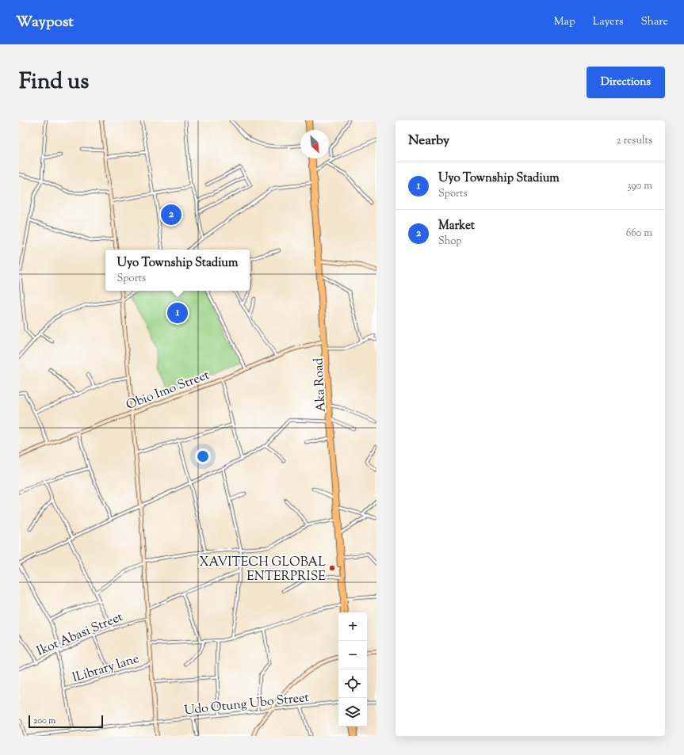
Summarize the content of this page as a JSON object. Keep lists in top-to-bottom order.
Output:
{
  "streets": {
    "main road": ["Aka Road"],
    "street": [
      "Obio Imo Street",
      "Ikot Abasi Street",
      "lLibrary lane",
      "Udo Otung Ubo Street"
    ]
  },
  "crossings": [
    ["Aka Road", "Obio Imo Street"]
  ],
  "places": ["XAVITECH GLOBAL ENTERPRISE"],
  "scale_bar": "200 m",
  "north": "bottom right",
  "page": {
    "header": "Waypost",
    "nav": ["Map", "Layers", "Share"],
    "title": "Find us",
    "buttons": "Directions",
    "heading": ["Nearby", "2 results"],
    "list": [
      {
        "mark": "1",
        "name": "Uyo Township Stadium",
        "note": "Sports",
        "value": "390 m"
      },
      {
        "mark": "2",
        "name": "Market",
        "note": "Shop",
        "value": "660 m"
      }
    ],
    "pins": ["2", "1"],
    "popup": ["Uyo Township Stadium", "Sports"],
    "map_buttons": ["+", "−"],
    "scale": "200 m"
  }
}
